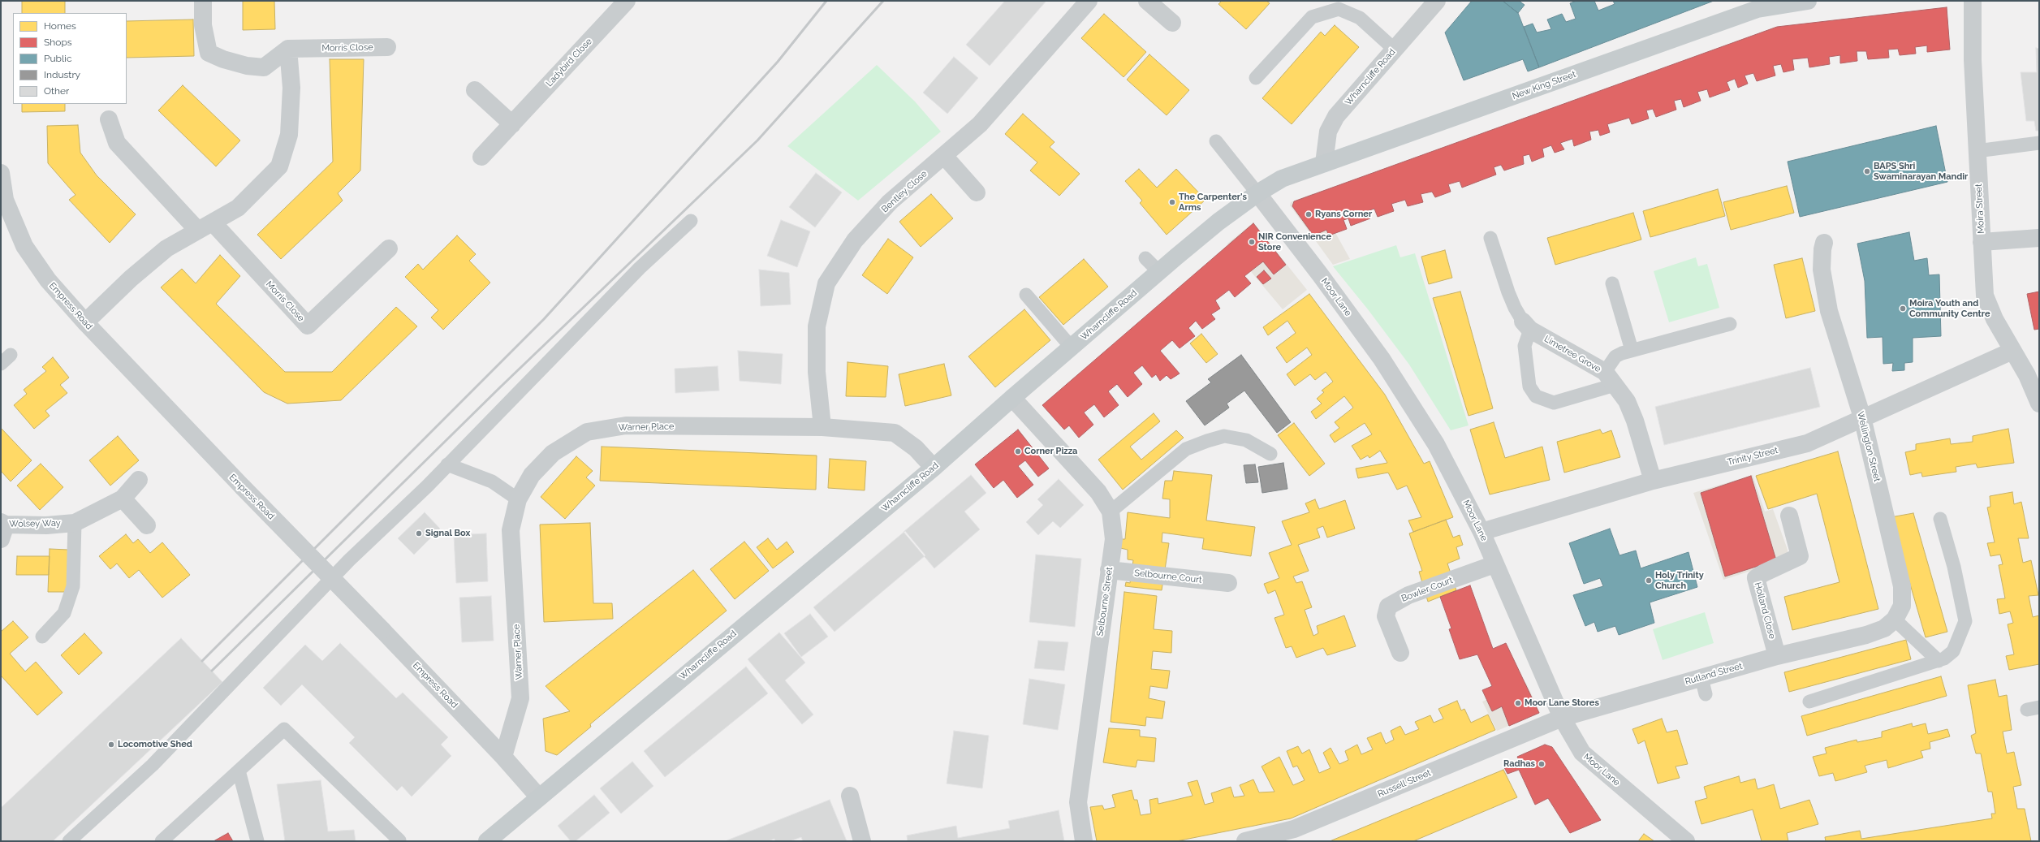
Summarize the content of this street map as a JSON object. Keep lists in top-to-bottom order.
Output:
{
  "streets": {
    "main road": ["Wharncliffe Road", "New King Street"],
    "street": [
      "Morris Close",
      "Ladybird Close",
      "Bentley Close",
      "Moira Street",
      "Moor Lane",
      "Empress Road",
      "Limetree Grove",
      "Warner Place",
      "Wellington Street",
      "Trinity Street",
      "Wolsey Way",
      "Selbourne Court",
      "Bowler Court",
      "Selbourne Street",
      "Holland Close",
      "Rutland Street",
      "Russell Street"
    ]
  },
  "crossings": [
    ["Wharncliffe Road", "New King Street"],
    ["Wharncliffe Road", "Moor Lane"],
    ["Wharncliffe Road", "Empress Road"],
    ["Wharncliffe Road", "Warner Place"],
    ["Wharncliffe Road", "Selbourne Street"],
    ["Bentley Close", "Warner Place"],
    ["Moira Street", "Trinity Street"],
    ["Moor Lane", "Trinity Street"],
    ["Moor Lane", "Bowler Court"],
    ["Moor Lane", "Rutland Street"],
    ["Moor Lane", "Russell Street"],
    ["Empress Road", "Warner Place"],
    ["Limetree Grove", "Trinity Street"],
    ["Wellington Street", "Trinity Street"],
    ["Wellington Street", "Rutland Street"],
    ["Selbourne Court", "Selbourne Street"],
    ["Holland Close", "Rutland Street"],
    ["Rutland Street", "Russell Street"]
  ],
  "places": [
    "BAPS Shri Swaminarayan Mandir",
    "The Carpenter's Arms",
    "Ryans Corner",
    "NIR Convenience Store",
    "Moira Youth and Community Centre",
    "Corner Pizza",
    "Signal Box",
    "Holy Trinity Church",
    "Moor Lane Stores",
    "Locomotive Shed",
    "Radhas"
  ],
  "legend": [
    "Homes",
    "Shops",
    "Public",
    "Industry",
    "Other"
  ]
}
